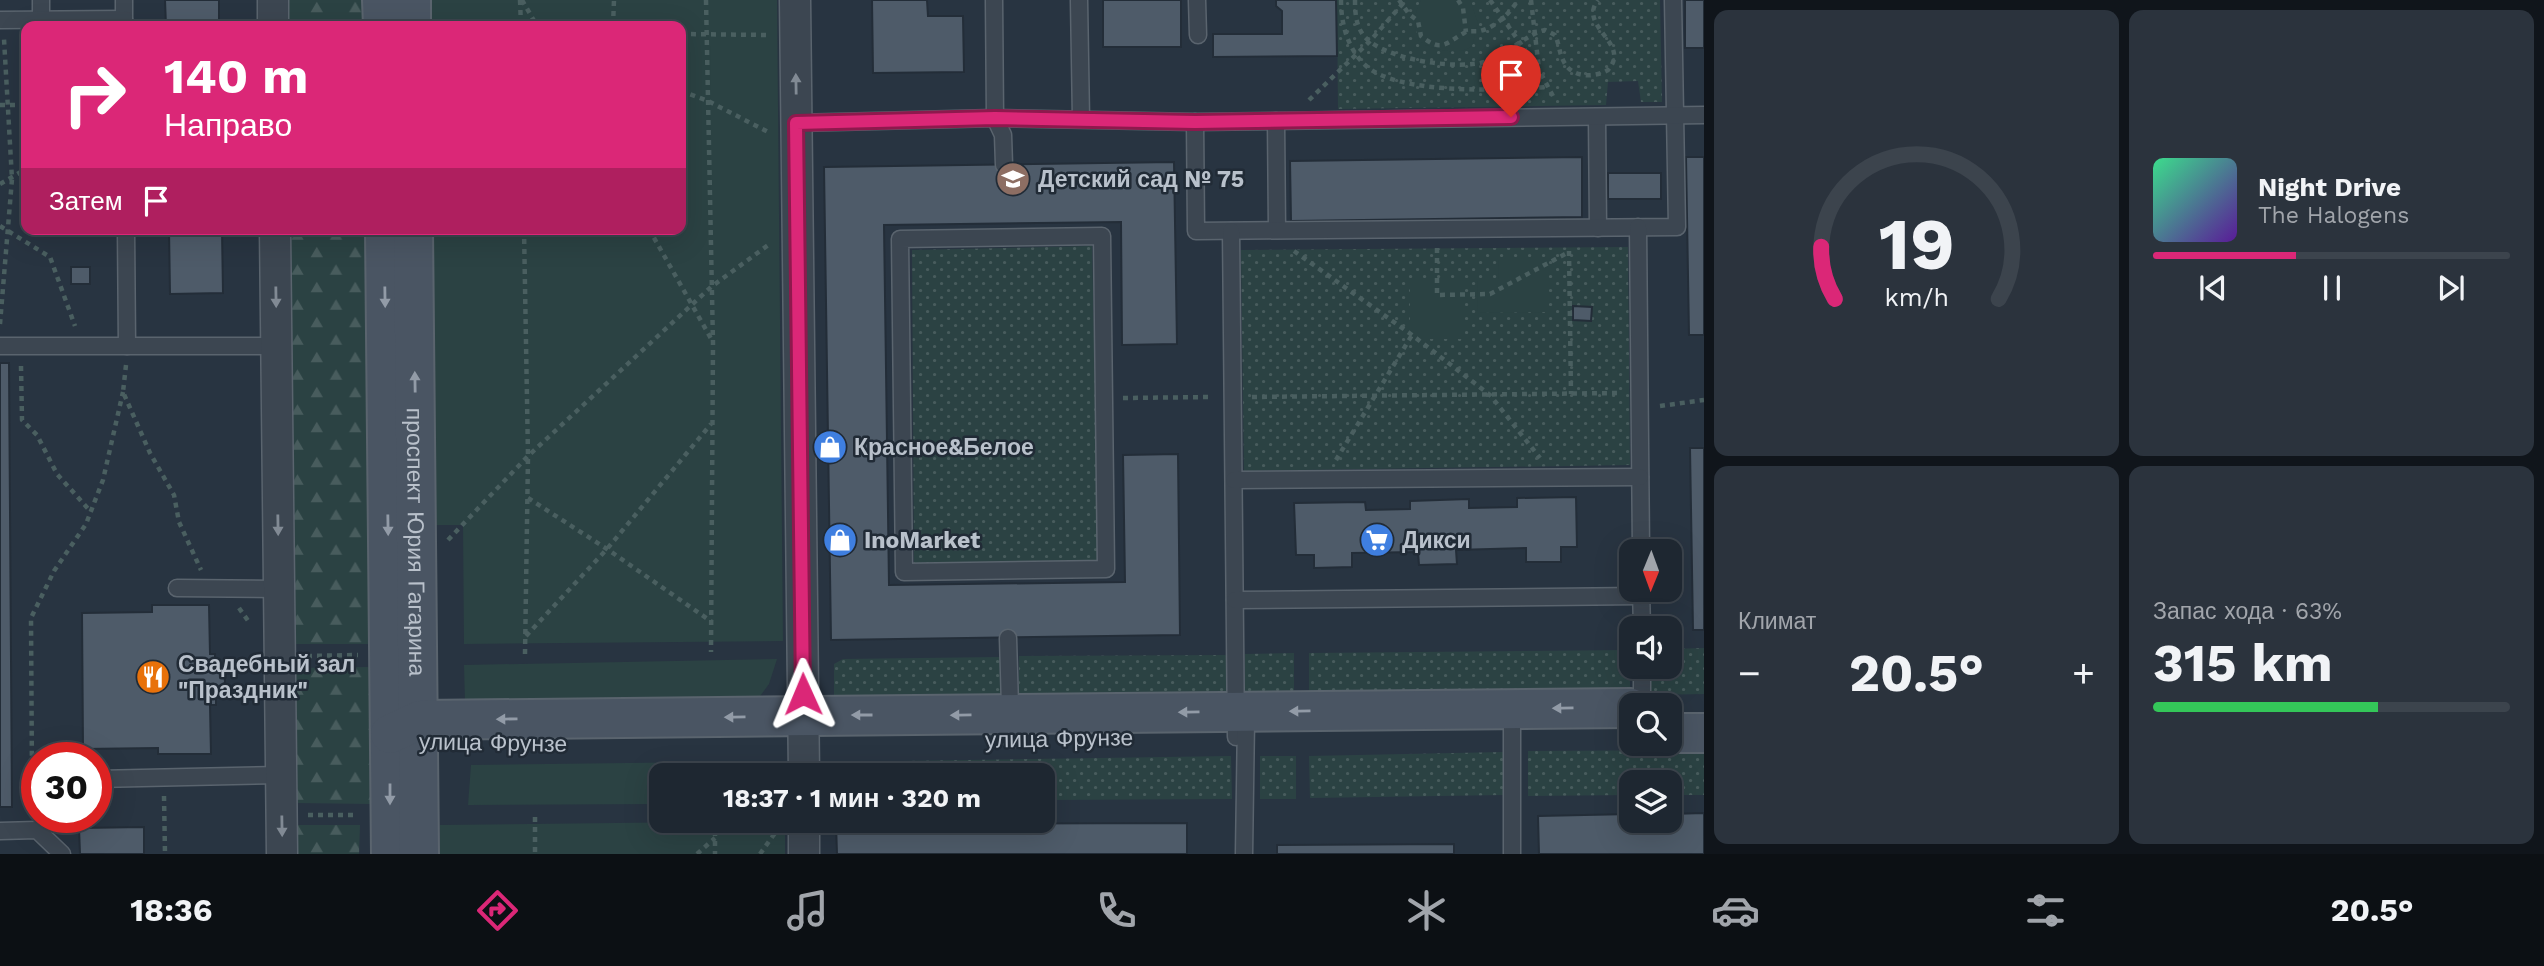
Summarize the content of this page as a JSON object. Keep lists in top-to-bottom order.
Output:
{
  "streets": {
    "street": ["проспект Юрия Гагарина", "улица Фрунзе"]
  },
  "crossings": [
    ["проспект Юрия Гагарина", "улица Фрунзе"]
  ],
  "places": {
    "school or university": ["Детский сад № 75"],
    "shop": ["Красное&Белое", "InoMarket"],
    "supermarket": ["Дикси"],
    "restaurant": ["Свадебный зал \"Праздник\""]
  },
  "north": "bottom",
  "page": {
    "turn": ["140 m", "Направо"],
    "song": ["Night Drive", "The Halogens"],
    "then": "Затем",
    "tile": [
      "Климат",
      ["Запас хода · 63%", "315 km"]
    ],
    "heat": ["−", "20.5°", "+"],
    "limit": "30",
    "trip": "18:37 · 1 мин · 320 m",
    "tabs": ["18:36", "20.5°"],
    "gauge": ["19", "km/h"]
  }
}
